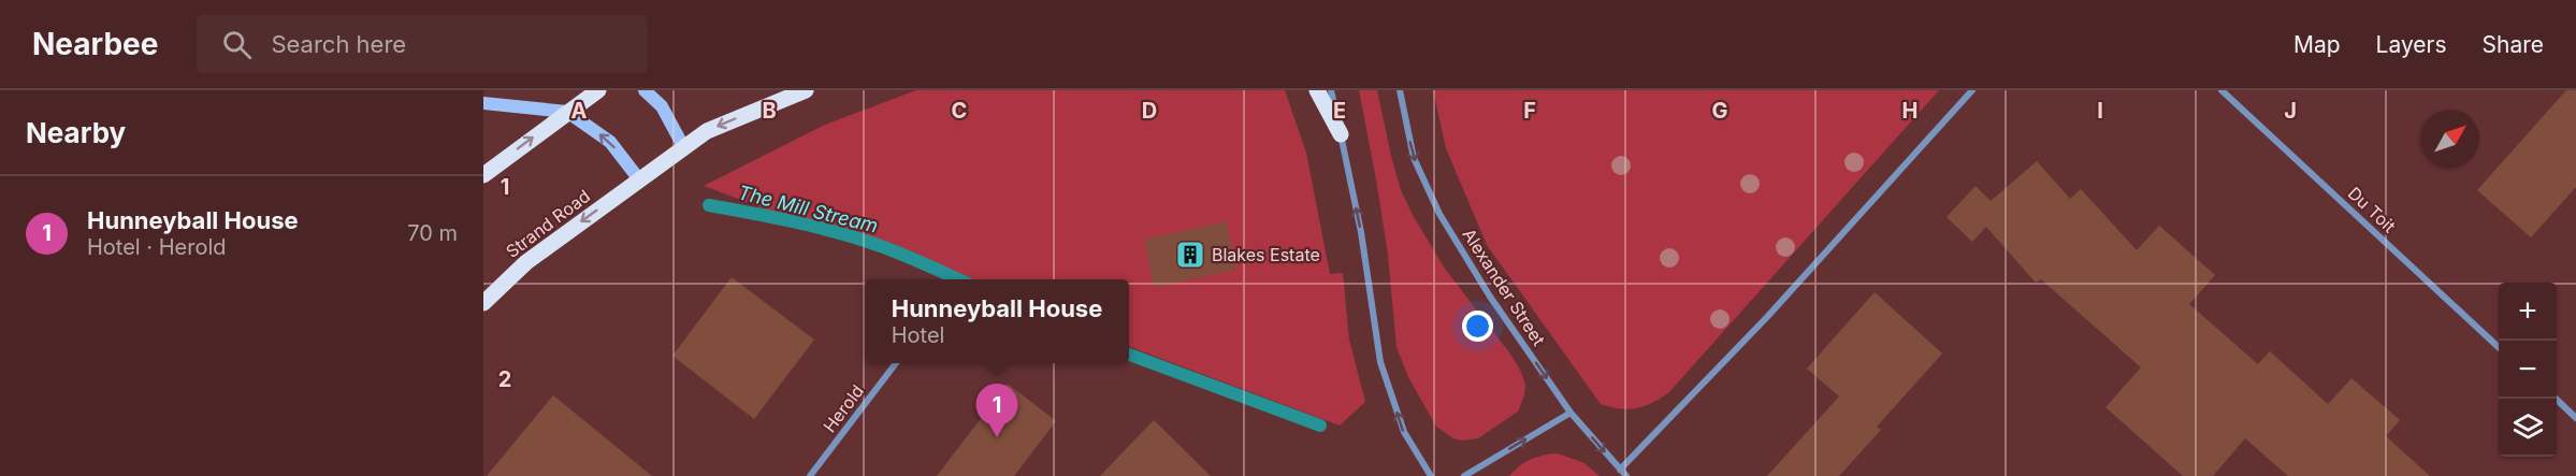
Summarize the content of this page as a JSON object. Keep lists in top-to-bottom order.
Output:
{
  "streets": {
    "main road": ["Strand Road"],
    "street": ["Du Toit", "Alexander Street", "Herold"]
  },
  "one_way": ["Alexander Street"],
  "water": ["The Mill Stream"],
  "places": {
    "building": ["Blakes Estate"]
  },
  "north": "top right",
  "page": {
    "header": "Nearbee",
    "search": "Search here",
    "nav": ["Map", "Layers", "Share"],
    "heading": "Nearby",
    "list": [
      {
        "mark": "1",
        "name": "Hunneyball House",
        "note": "Hotel · Herold",
        "value": "70 m"
      }
    ],
    "popup": ["Hunneyball House", "Hotel"],
    "map_buttons": ["+", "−"],
    "pins": "1"
  },
  "grid": {
    "columns": [
      "A",
      "B",
      "C",
      "D",
      "E",
      "F",
      "G",
      "H",
      "I",
      "J"
    ],
    "rows": ["1", "2"]
  }
}
